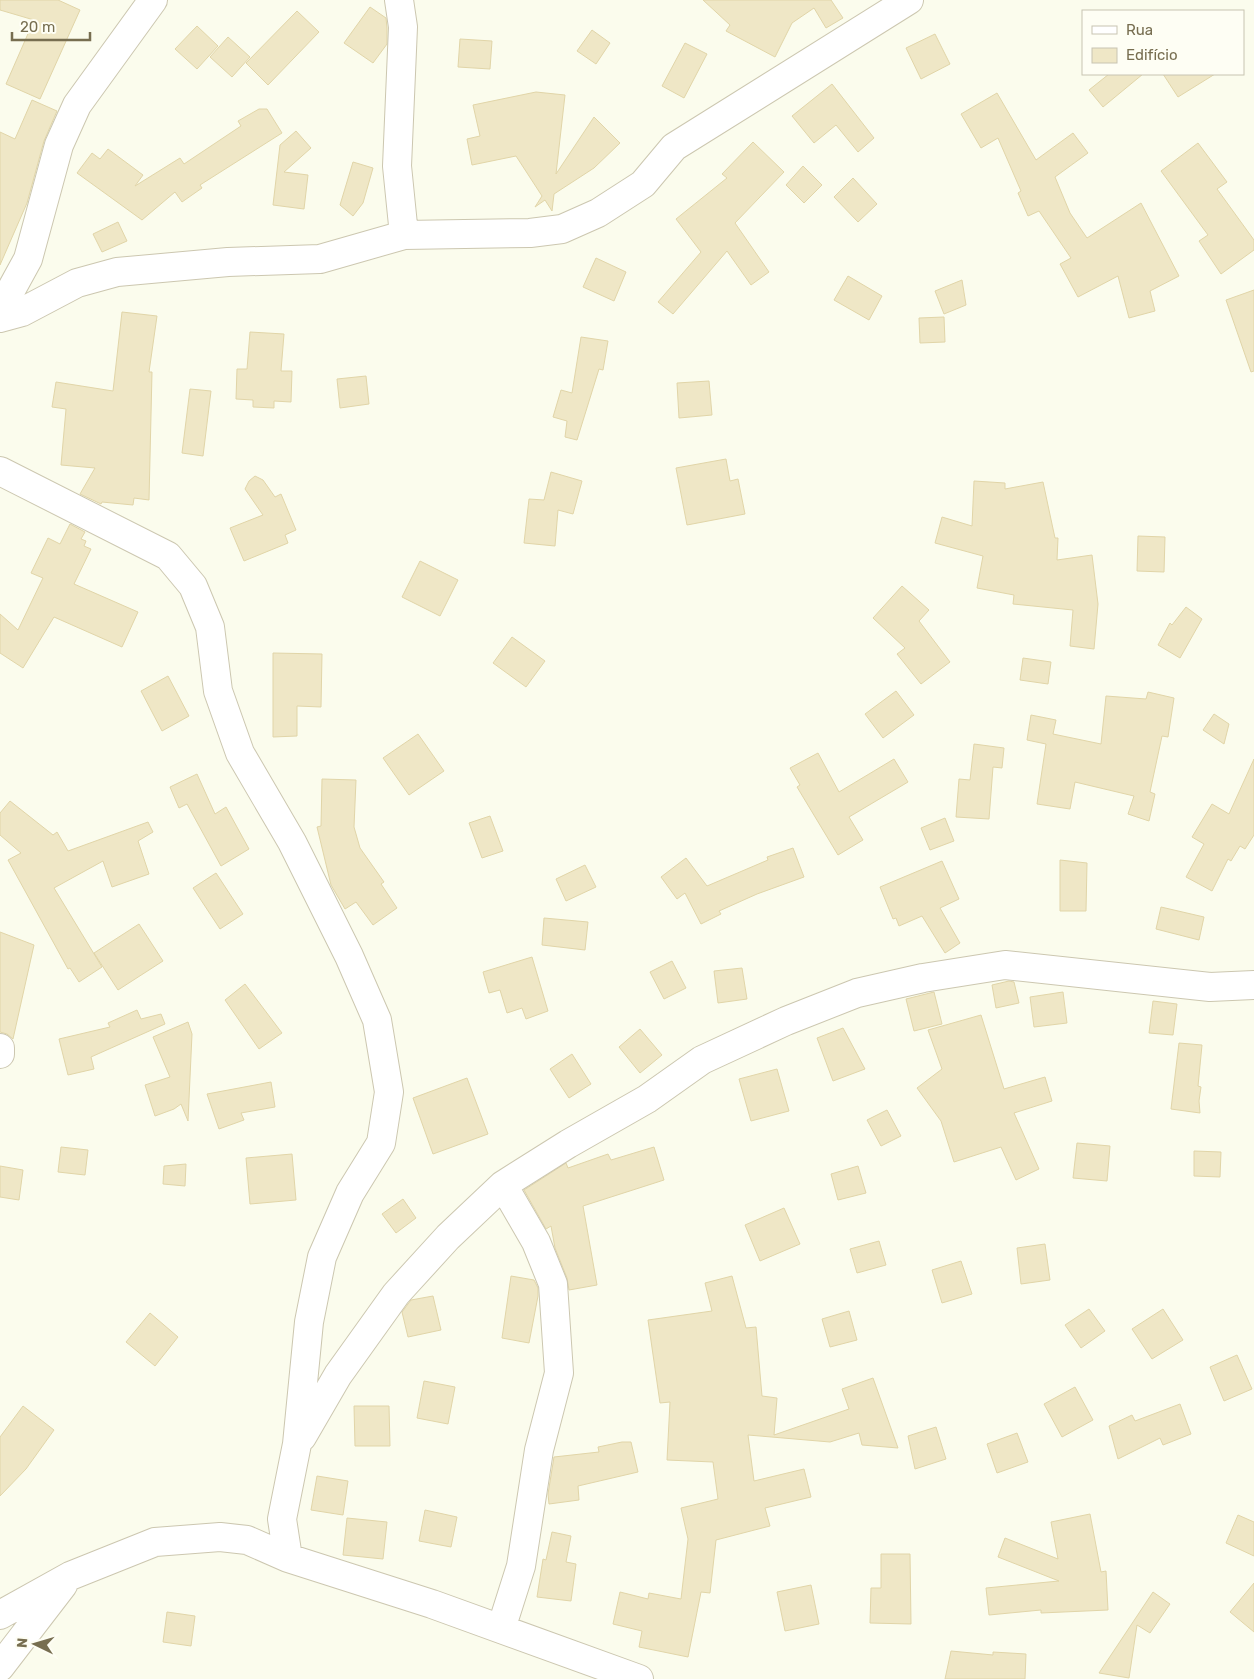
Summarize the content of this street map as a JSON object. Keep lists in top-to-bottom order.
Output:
{
  "legend": ["Rua", "Edifício"],
  "scale_bar": "20 m",
  "north": "left"
}
